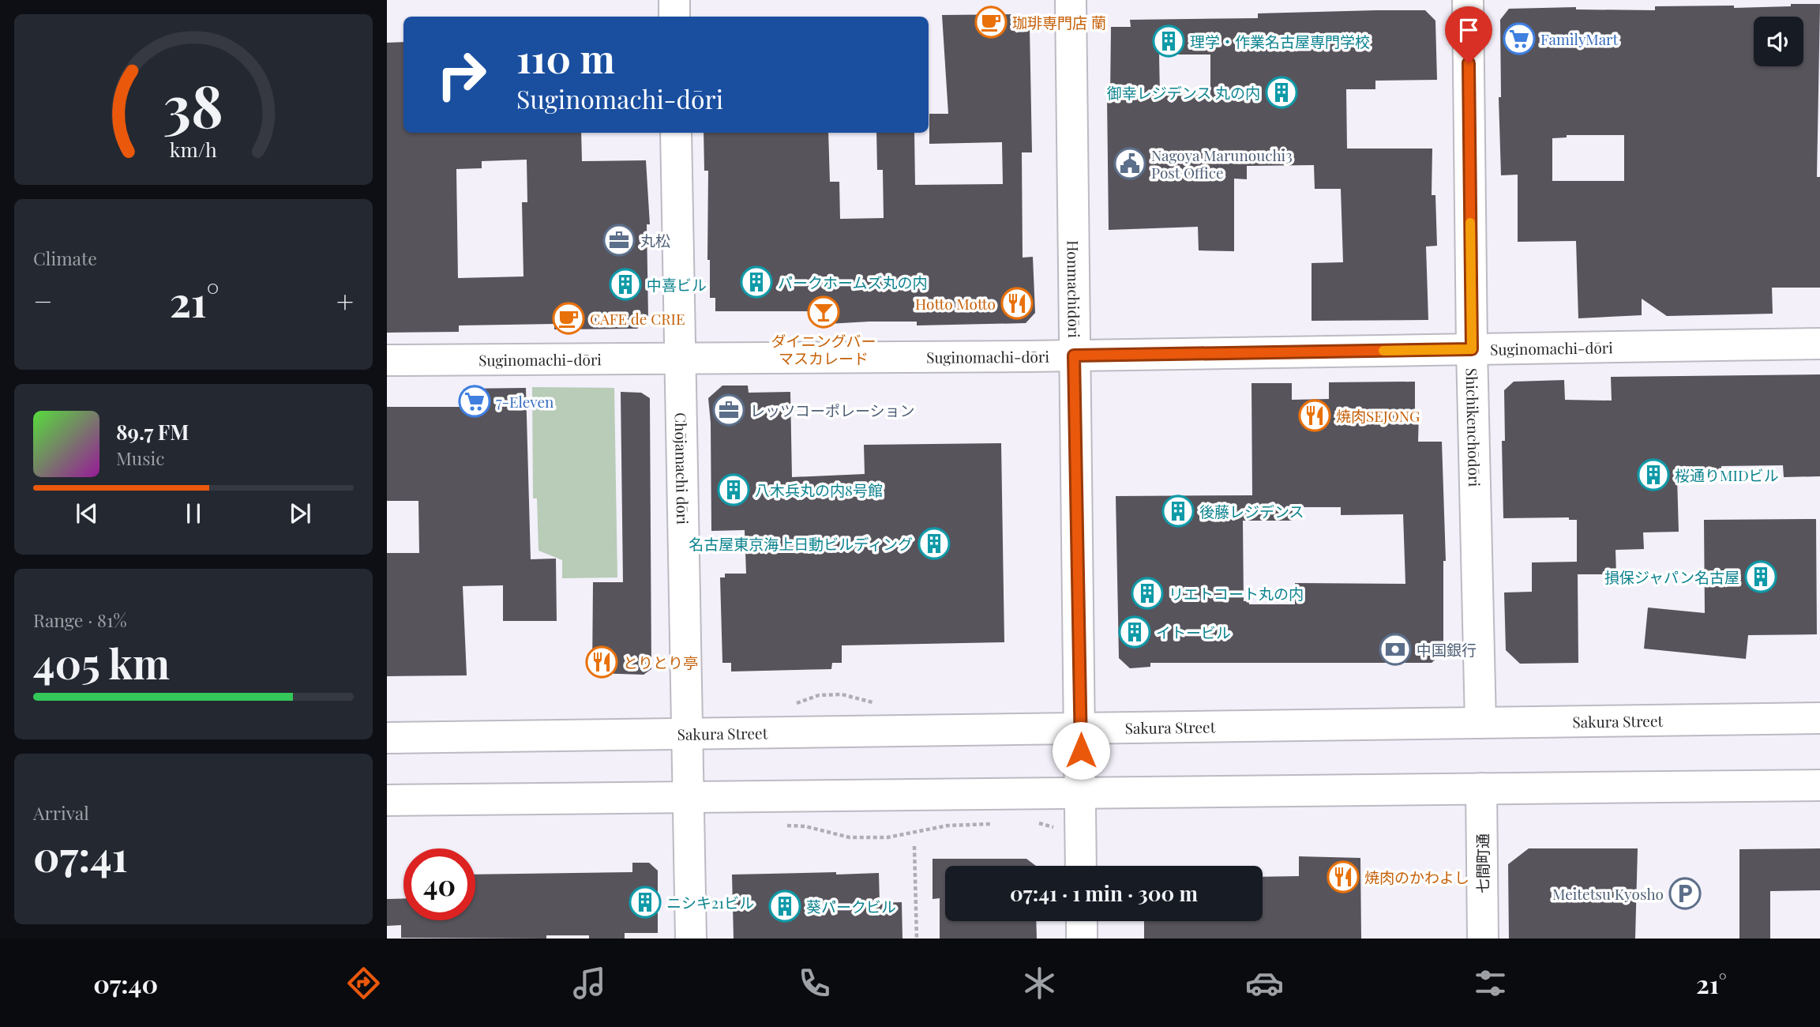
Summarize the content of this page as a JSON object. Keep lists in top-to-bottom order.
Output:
{
  "streets": {
    "main road": [
      "Honmachidōri",
      "Suginomachi-dōri",
      "Shichikenchōdōri",
      "Chōjamachi dōri",
      "Sakura Street",
      "七間町通"
    ]
  },
  "crossings": [
    ["Honmachidōri", "Suginomachi-dōri"],
    ["Honmachidōri", "Sakura Street"],
    ["Suginomachi-dōri", "Shichikenchōdōri"],
    ["Suginomachi-dōri", "Chōjamachi dōri"],
    ["Shichikenchōdōri", "Sakura Street"],
    ["Chōjamachi dōri", "Sakura Street"]
  ],
  "places": {
    "cafe": ["珈琲専門店 蘭", "CAFE de CRIE"],
    "supermarket": ["FamilyMart", "7-Eleven"],
    "building": [
      "理学・作業名古屋専門学校",
      "御幸レジデンス 丸の内",
      "パークホームズ丸の内",
      "中喜ビル",
      "桜通りMIDビル",
      "八木兵丸の内8号館",
      "後藤レジデンス",
      "名古屋東京海上日動ビルディング",
      "損保ジャパン名古屋",
      "リエトコート丸の内",
      "イトービル",
      "ニシキ21ビル",
      "葵パークビル"
    ],
    "public building": ["Nagoya Marunouchi3 Post Office"],
    "office": ["丸松", "レッツコーポレーション"],
    "restaurant": [
      "Hotto Motto",
      "焼肉SEJONG",
      "とりとり亭",
      "焼肉のかわよし"
    ],
    "bar": ["ダイニングバー マスカレード"],
    "bank": ["中国銀行"],
    "parking": ["Meitetsu Kyosho"]
  },
  "page": {
    "turn": ["110 m", "Suginomachi-dōri"],
    "tile": [
      "Climate",
      ["Range · 81%", "405 km"],
      ["Arrival", "07:41"]
    ],
    "heat": ["−", "21°", "+"],
    "song": ["89.7 FM", "Music"],
    "limit": "40",
    "trip": "07:41 · 1 min · 300 m",
    "tabs": ["07:40", "21°"],
    "gauge": ["38", "km/h"]
  }
}
